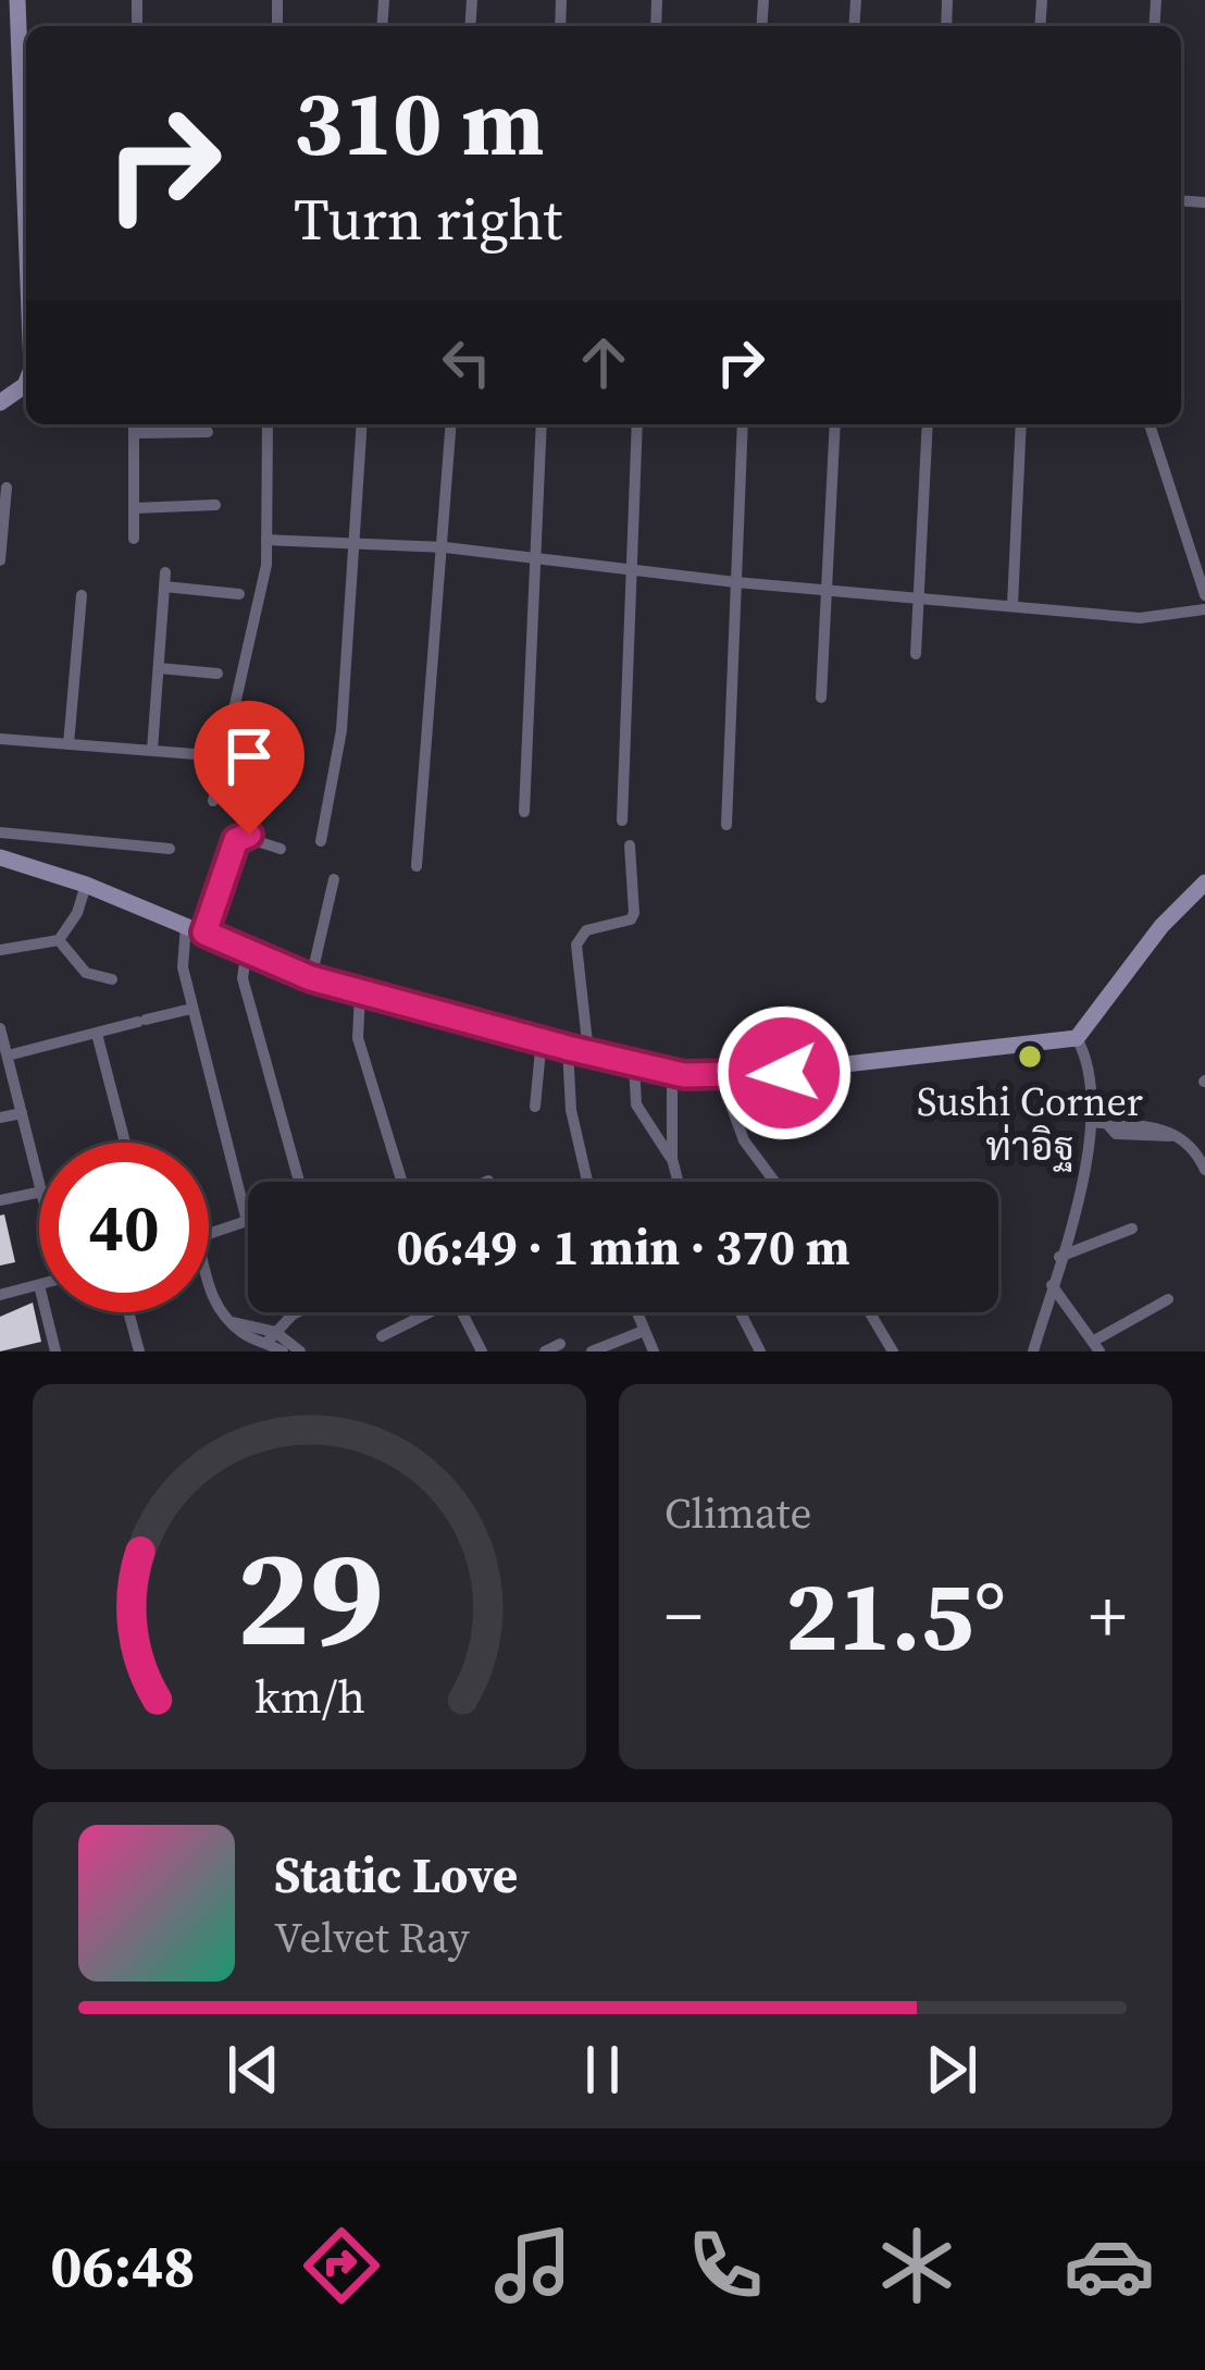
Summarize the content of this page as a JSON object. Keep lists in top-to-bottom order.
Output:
{
  "places": ["Sushi Corner ท่าอิฐ"],
  "page": {
    "turn": ["310 m", "Turn right"],
    "limit": "40",
    "trip": "06:49 · 1 min · 370 m",
    "tile": "Climate",
    "heat": ["−", "21.5°", "+"],
    "song": ["Static Love", "Velvet Ray"],
    "tabs": "06:48",
    "gauge": ["29", "km/h"]
  }
}
